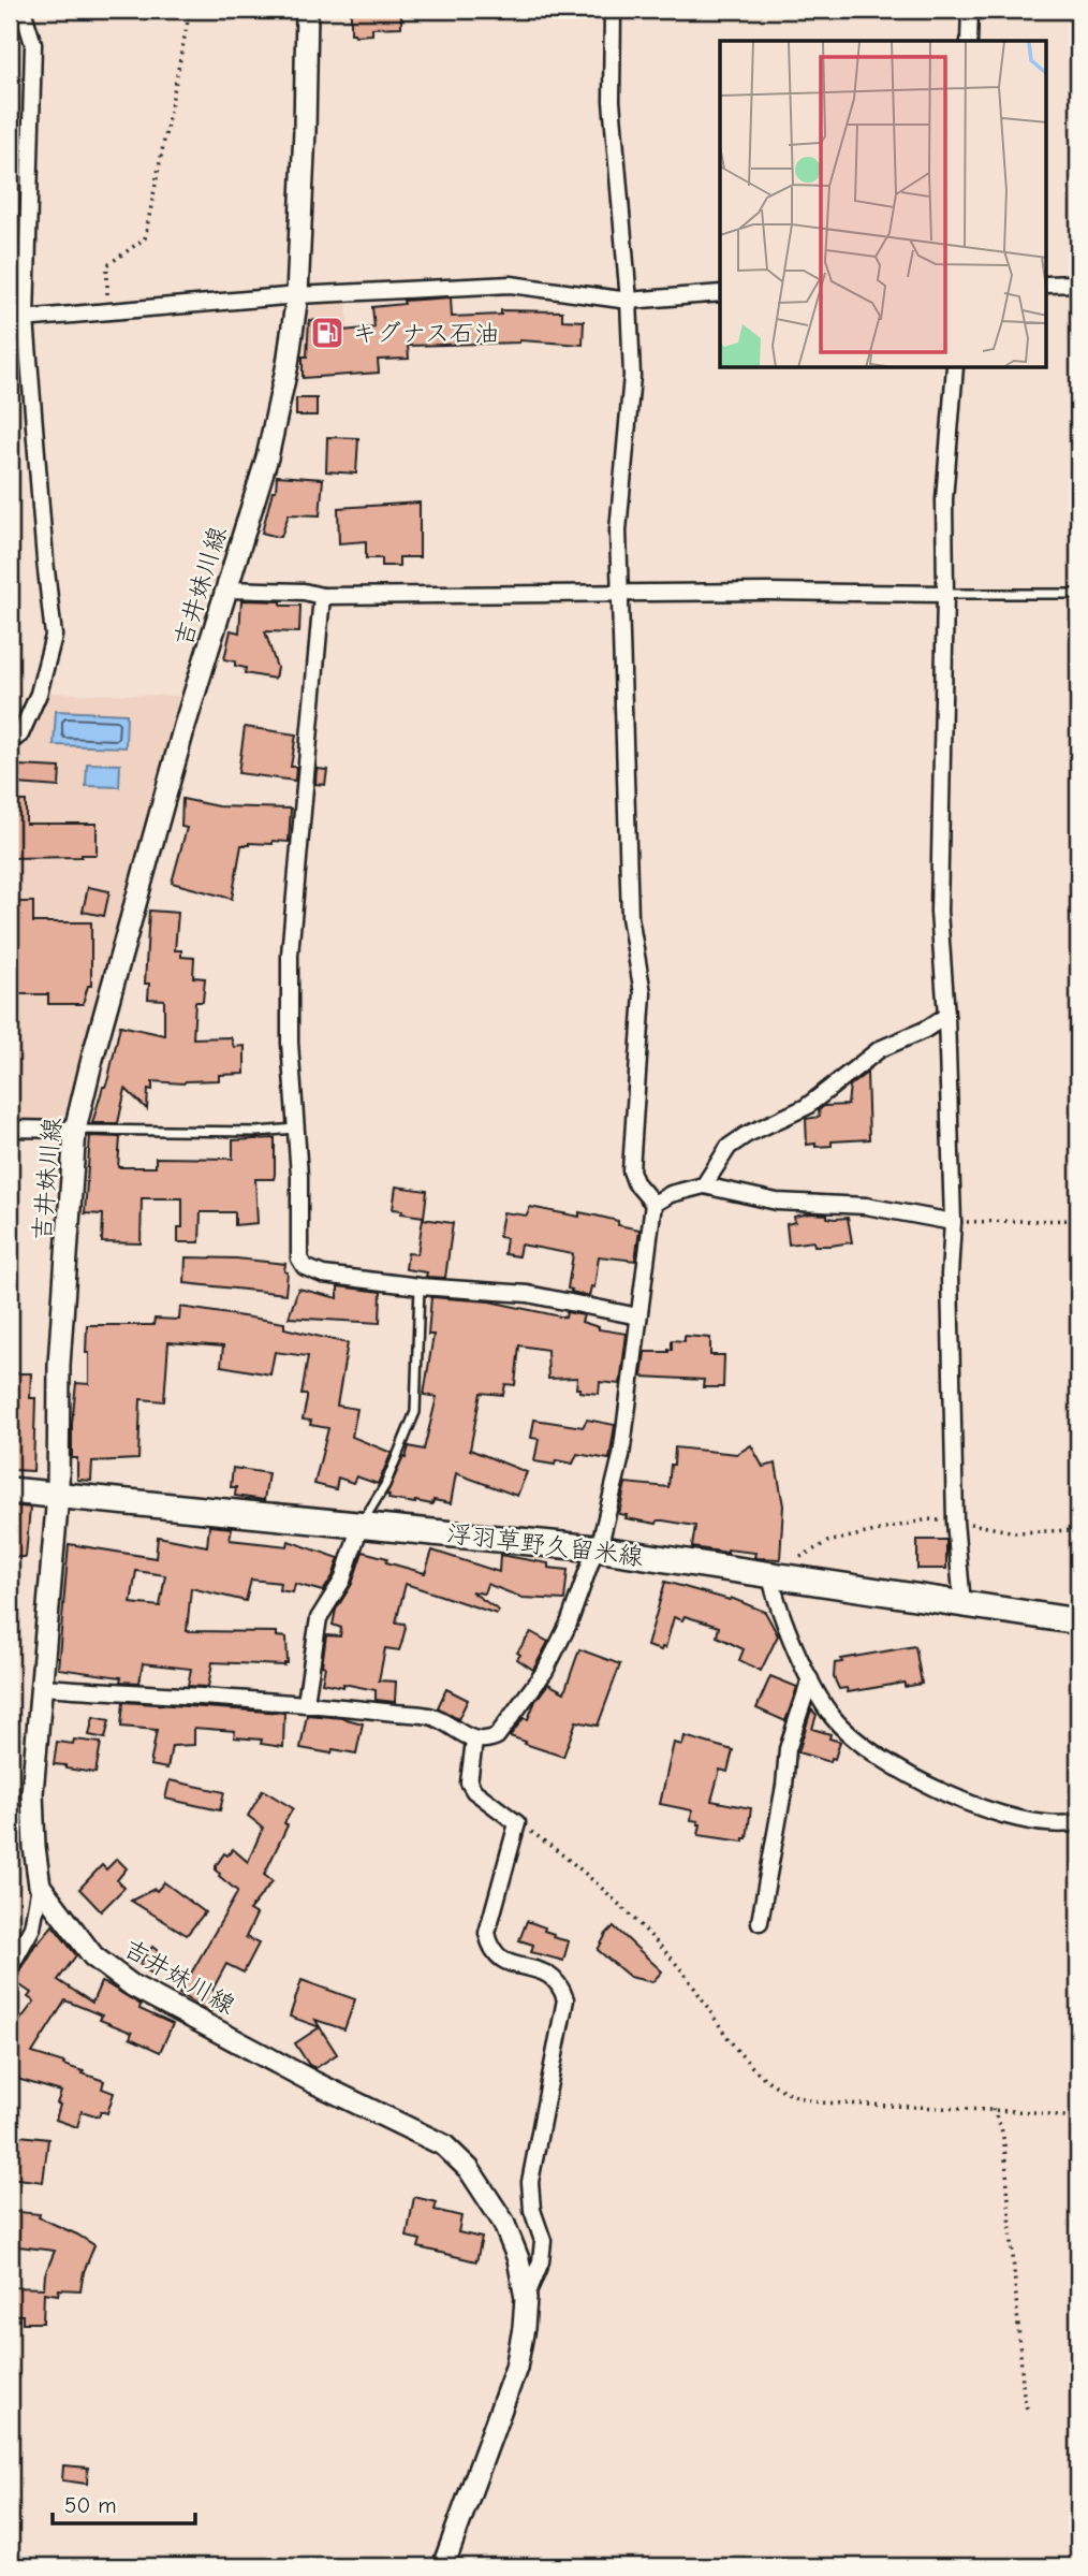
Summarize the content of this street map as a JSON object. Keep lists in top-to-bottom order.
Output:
{
  "streets": {
    "main road": ["吉井妹川線", "浮羽草野久留米線"]
  },
  "crossings": [
    ["吉井妹川線", "浮羽草野久留米線"]
  ],
  "places": {
    "fuel station": ["キグナス石油"]
  },
  "scale_bar": "50 m"
}
